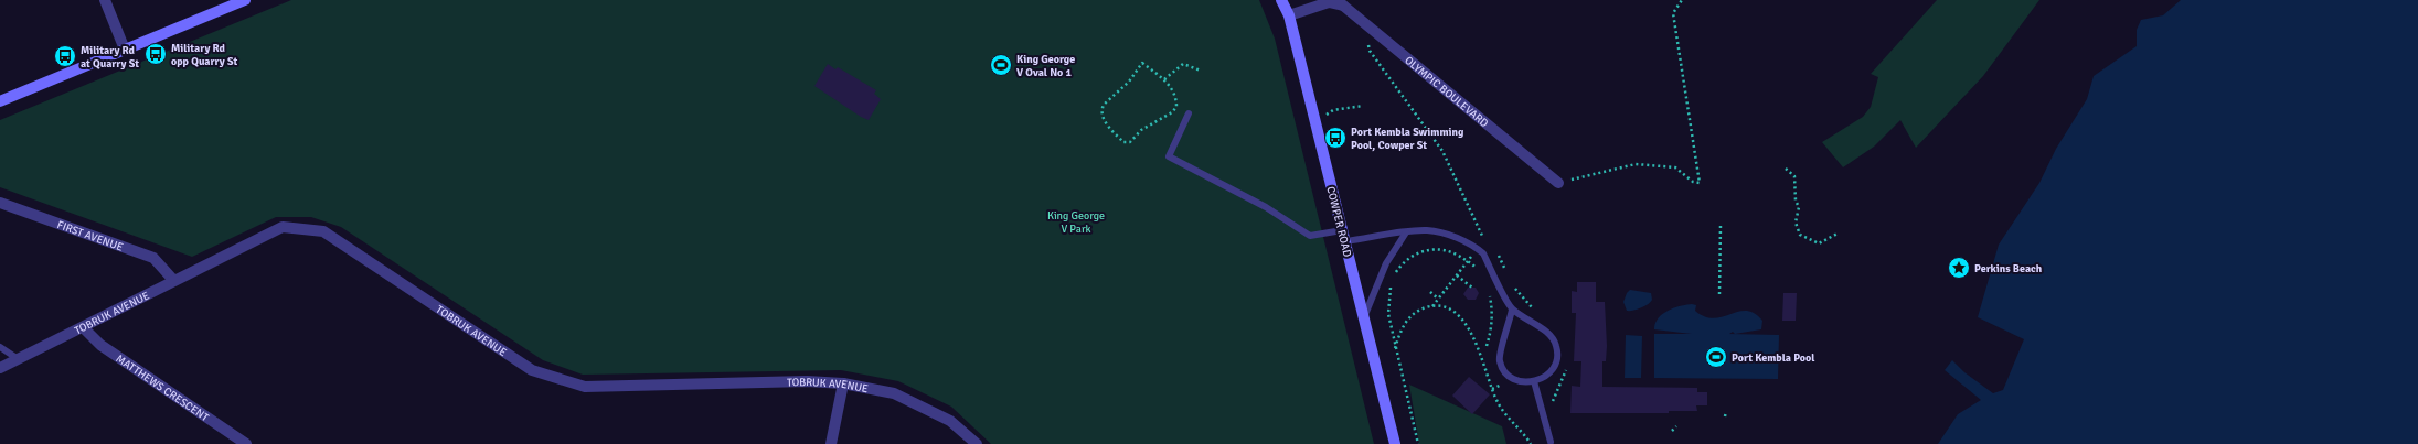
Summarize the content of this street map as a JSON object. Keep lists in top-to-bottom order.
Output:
{
  "streets": {
    "main road": ["COWPER ROAD"],
    "street": [
      "OLYMPIC BOULEVARD",
      "FIRST AVENUE",
      "TOBRUK AVENUE",
      "MATTHEWS CRESCENT"
    ]
  },
  "crossings": [
    ["FIRST AVENUE", "TOBRUK AVENUE"],
    ["TOBRUK AVENUE", "MATTHEWS CRESCENT"]
  ],
  "parks": ["King George V Park"],
  "places": {
    "bus stop": ["Military Rd opp Quarry St", "Military Rd at Quarry St", "Port Kembla Swimming Pool, Cowper St"],
    "sports": ["King George V Oval No 1", "Port Kembla Pool"],
    "place": ["Perkins Beach"]
  }
}
